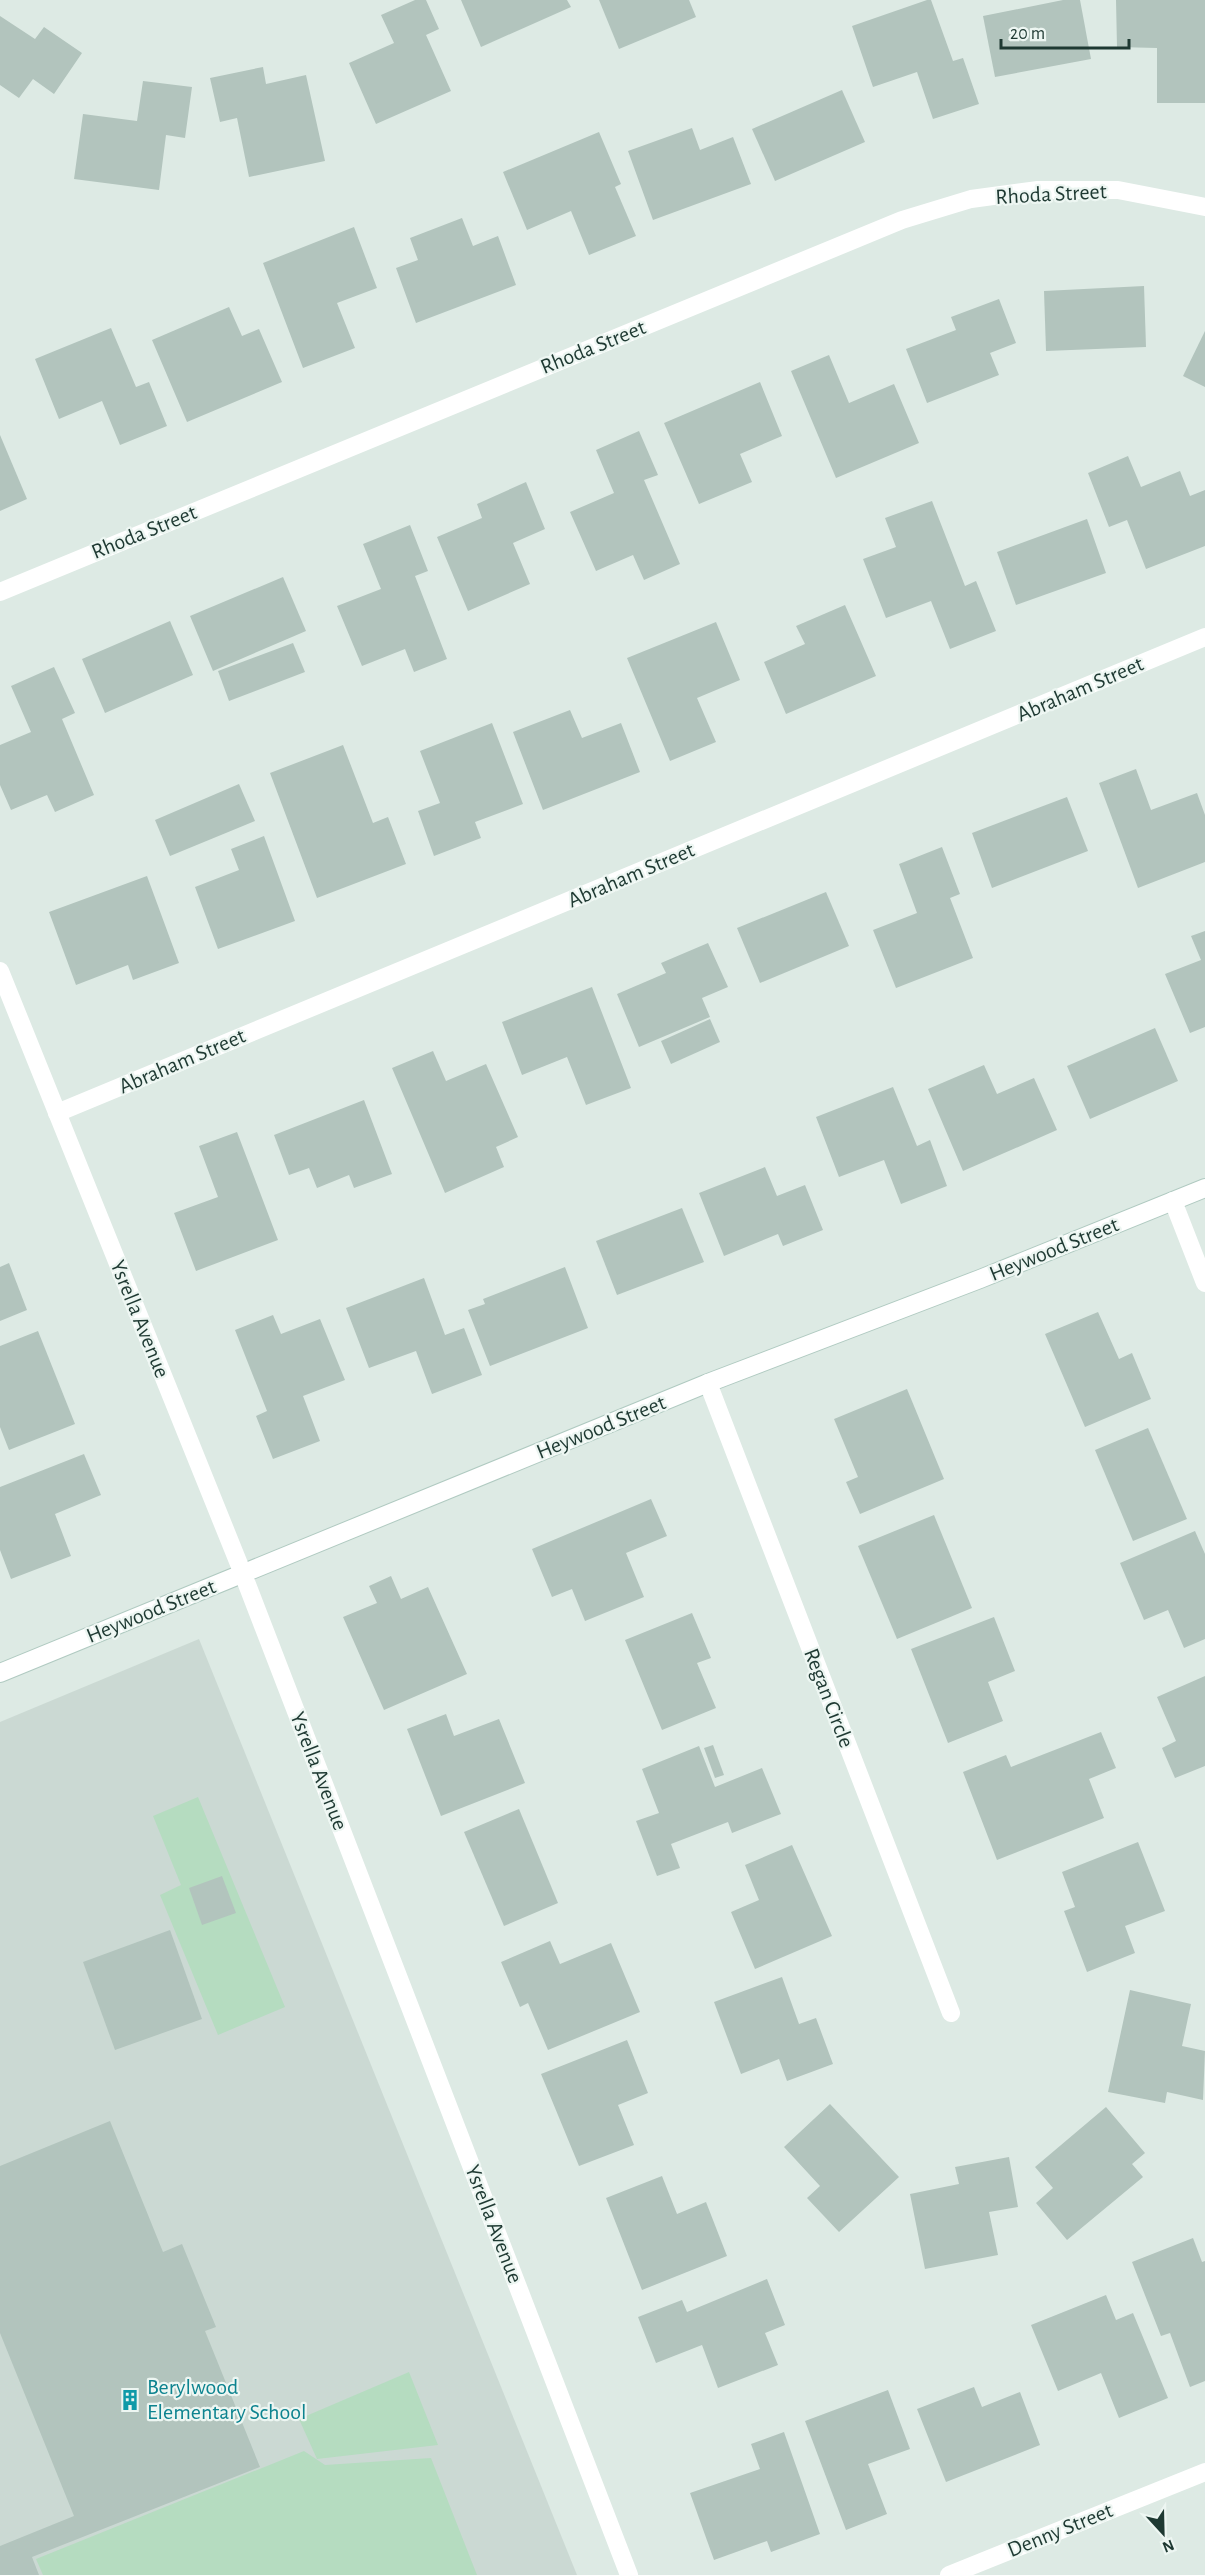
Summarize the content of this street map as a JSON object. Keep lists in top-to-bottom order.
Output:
{
  "streets": {
    "street": [
      "Rhoda Street",
      "Abraham Street",
      "Heywood Street",
      "Ysrella Avenue",
      "Regan Circle",
      "Denny Street"
    ]
  },
  "crossings": [
    ["Abraham Street", "Ysrella Avenue"],
    ["Heywood Street", "Ysrella Avenue"],
    ["Heywood Street", "Regan Circle"]
  ],
  "places": {
    "building": ["Berylwood Elementary School"]
  },
  "scale_bar": "20 m",
  "north": "bottom"
}
